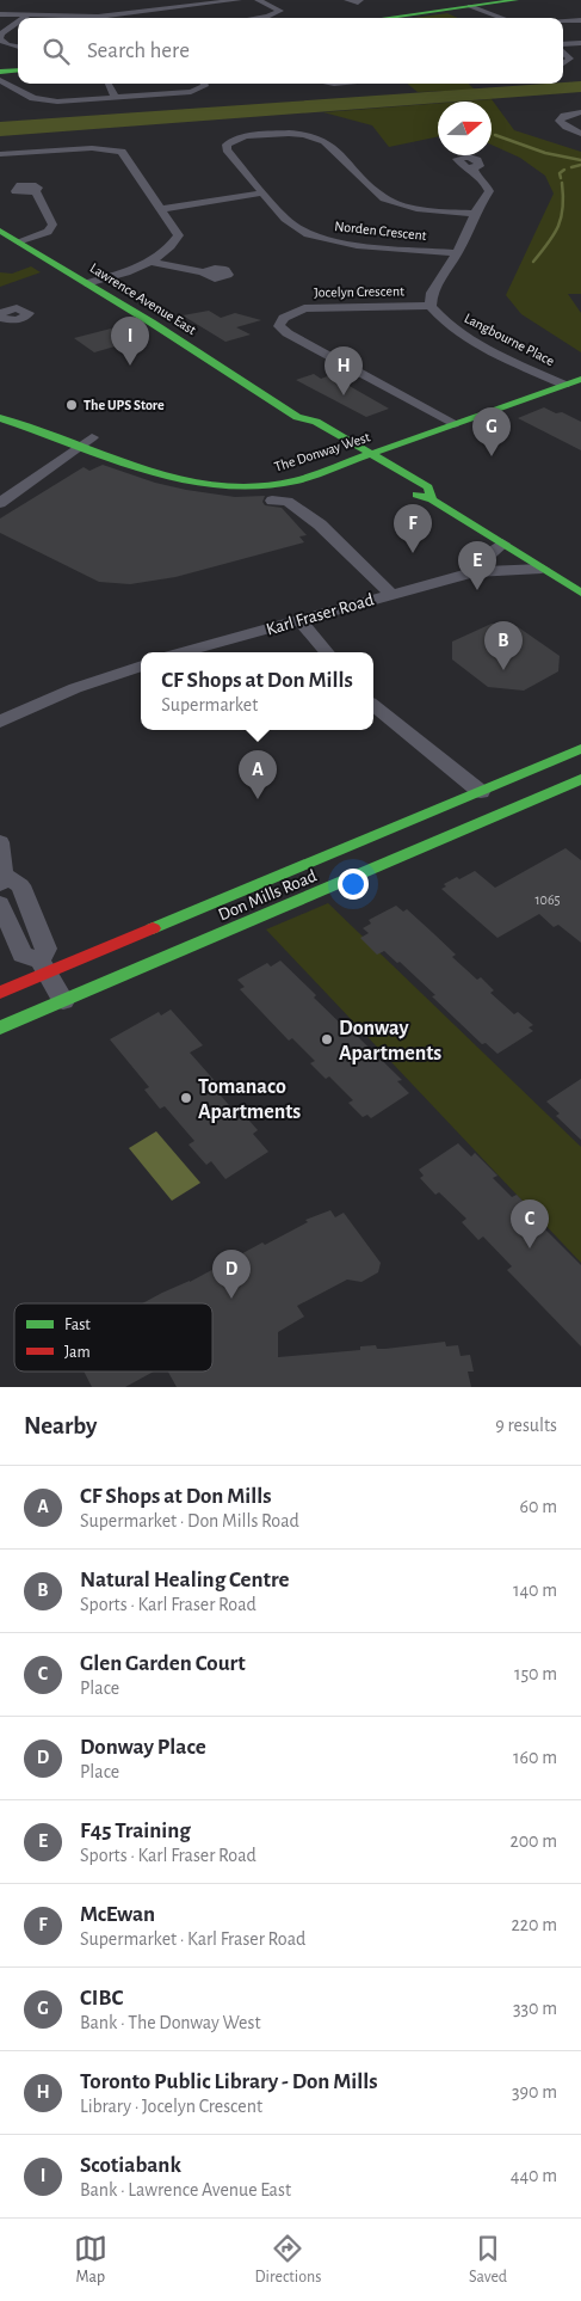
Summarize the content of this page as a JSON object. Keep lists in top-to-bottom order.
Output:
{
  "streets": {
    "main road": ["Lawrence Avenue East", "The Donway West", "Don Mills Road"],
    "street": [
      "Norden Crescent",
      "Jocelyn Crescent",
      "Langbourne Place",
      "Karl Fraser Road"
    ]
  },
  "crossings": [
    ["Jocelyn Crescent", "Langbourne Place"],
    ["Jocelyn Crescent", "The Donway West"],
    ["Lawrence Avenue East", "The Donway West"],
    ["Lawrence Avenue East", "Karl Fraser Road"],
    ["Langbourne Place", "The Donway West"]
  ],
  "places": ["The UPS Store", "Donway Apartments", "Tomanaco Apartments"],
  "house_numbers": ["1065"],
  "legend": ["Fast", "Jam"],
  "north": "right",
  "page": {
    "search": "Search here",
    "pins": [
      "I",
      "H",
      "G",
      "F",
      "E",
      "B",
      "A",
      "C",
      "D"
    ],
    "popup": ["CF Shops at Don Mills", "Supermarket"],
    "heading": ["Nearby", "9 results"],
    "list": [
      {
        "mark": "A",
        "name": "CF Shops at Don Mills",
        "note": "Supermarket · Don Mills Road",
        "value": "60 m"
      },
      {
        "mark": "B",
        "name": "Natural Healing Centre",
        "note": "Sports · Karl Fraser Road",
        "value": "140 m"
      },
      {
        "mark": "C",
        "name": "Glen Garden Court",
        "note": "Place",
        "value": "150 m"
      },
      {
        "mark": "D",
        "name": "Donway Place",
        "note": "Place",
        "value": "160 m"
      },
      {
        "mark": "E",
        "name": "F45 Training",
        "note": "Sports · Karl Fraser Road",
        "value": "200 m"
      },
      {
        "mark": "F",
        "name": "McEwan",
        "note": "Supermarket · Karl Fraser Road",
        "value": "220 m"
      },
      {
        "mark": "G",
        "name": "CIBC",
        "note": "Bank · The Donway West",
        "value": "330 m"
      },
      {
        "mark": "H",
        "name": "Toronto Public Library - Don Mills",
        "note": "Library · Jocelyn Crescent",
        "value": "390 m"
      },
      {
        "mark": "I",
        "name": "Scotiabank",
        "note": "Bank · Lawrence Avenue East",
        "value": "440 m"
      }
    ],
    "nav": ["Map", "Directions", "Saved"]
  }
}
